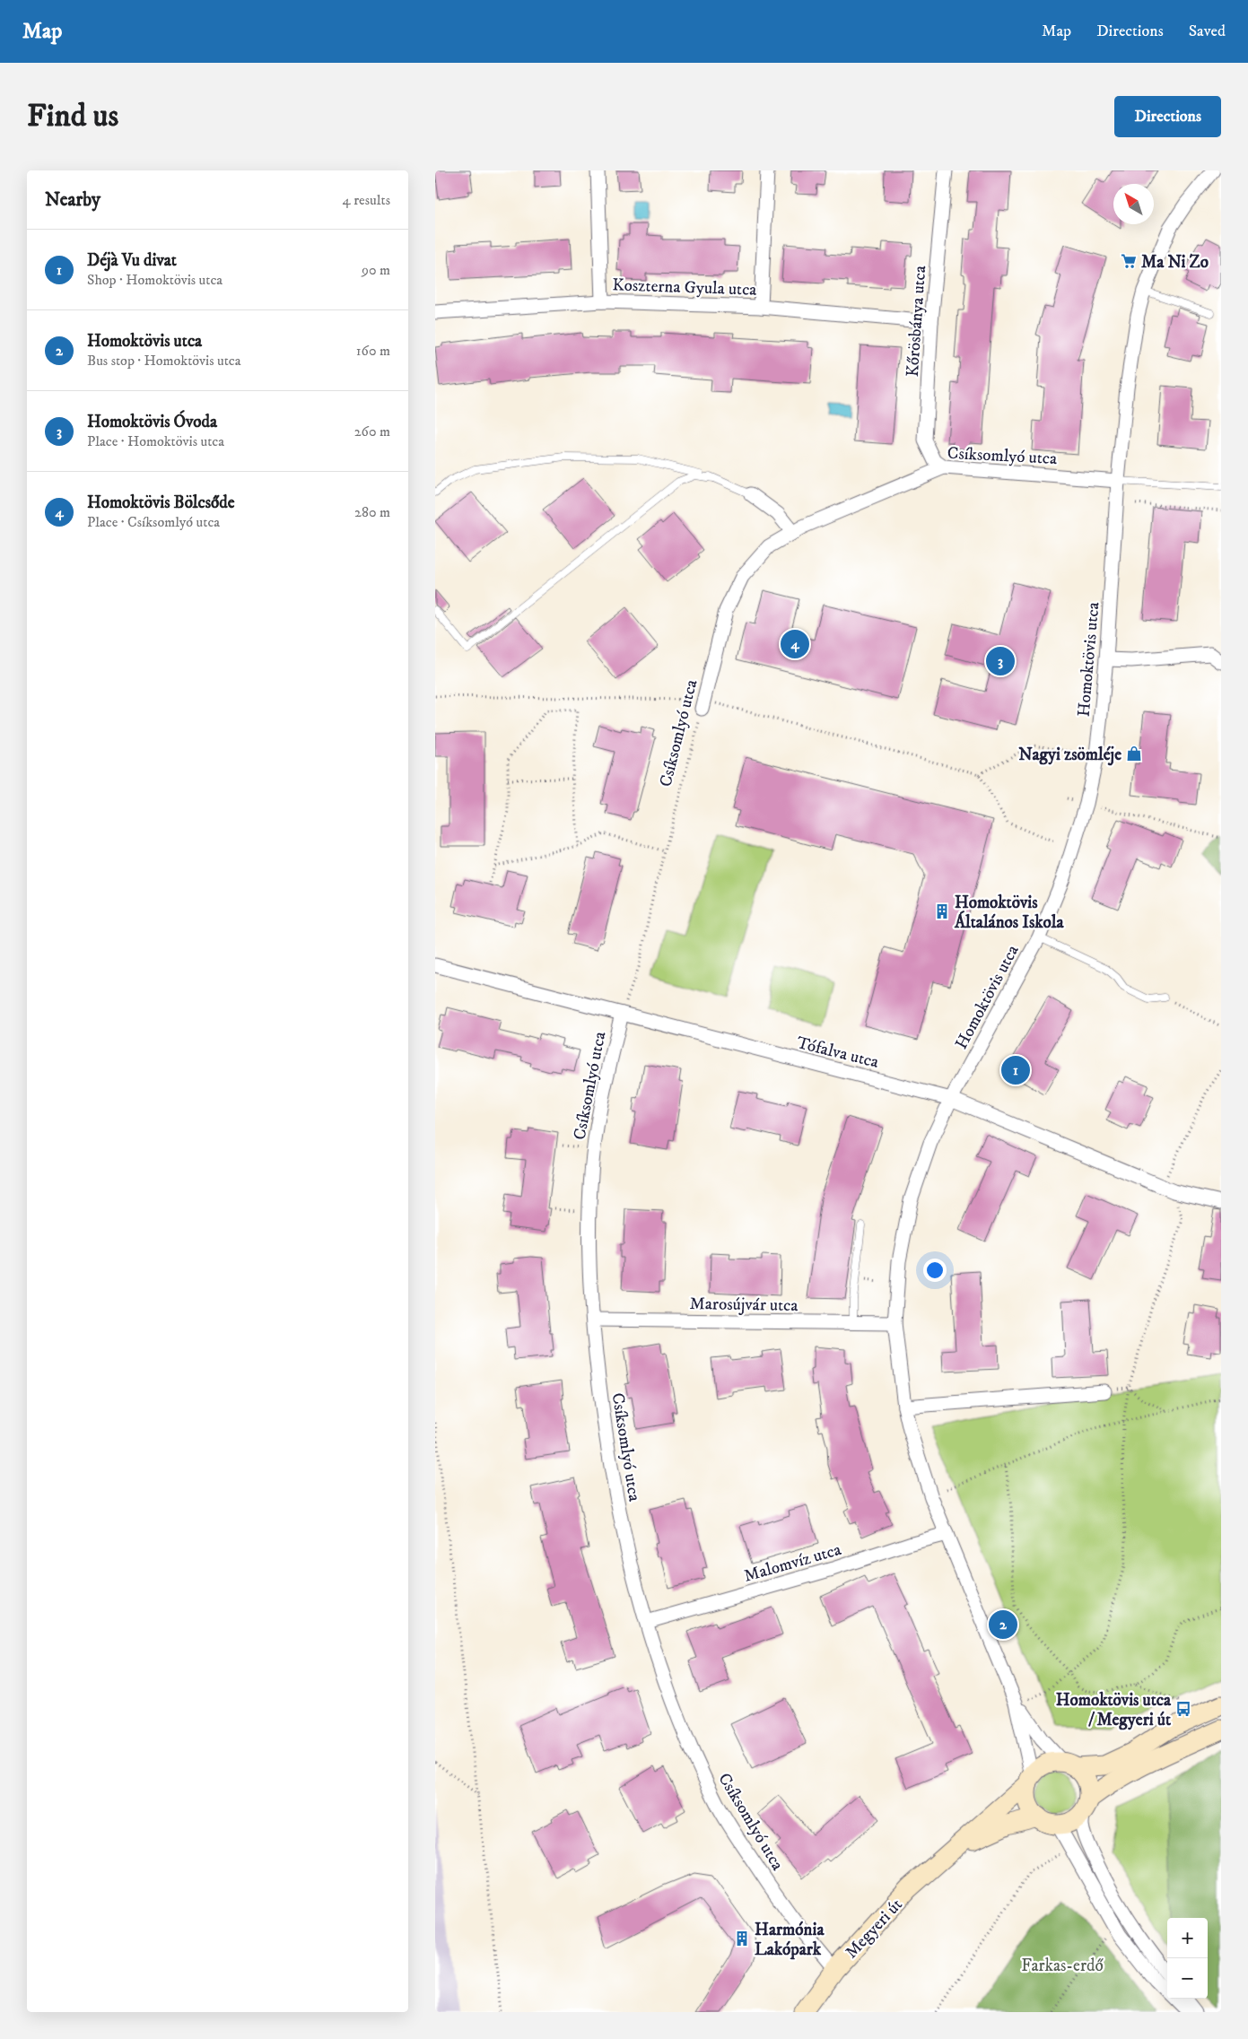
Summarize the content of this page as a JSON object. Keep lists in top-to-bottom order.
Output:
{
  "streets": {
    "main road": ["Megyeri út"],
    "street": [
      "Koszterna Gyula utca",
      "Kőrösbánya utca",
      "Csíksomlyó utca",
      "Homoktövis utca",
      "Tófalva utca",
      "Marosújvár utca",
      "Malomvíz utca"
    ]
  },
  "crossings": [
    ["Koszterna Gyula utca", "Kőrösbánya utca"],
    ["Kőrösbánya utca", "Csíksomlyó utca"],
    ["Csíksomlyó utca", "Homoktövis utca"],
    ["Csíksomlyó utca", "Tófalva utca"],
    ["Csíksomlyó utca", "Marosújvár utca"],
    ["Csíksomlyó utca", "Malomvíz utca"],
    ["Csíksomlyó utca", "Megyeri út"],
    ["Homoktövis utca", "Tófalva utca"],
    ["Homoktövis utca", "Marosújvár utca"],
    ["Homoktövis utca", "Malomvíz utca"],
    ["Homoktövis utca", "Megyeri út"]
  ],
  "parks": ["Farkas-erdő"],
  "places": {
    "supermarket": ["Ma Ni Zo"],
    "shop": ["Nagyi zsömléje"],
    "building": ["Homoktövis Általános Iskola", "Harmónia Lakópark"],
    "bus stop": ["Homoktövis utca / Megyeri út"]
  },
  "north": "top left",
  "page": {
    "header": "Map",
    "nav": ["Map", "Directions", "Saved"],
    "buttons": "Directions",
    "title": "Find us",
    "heading": ["Nearby", "4 results"],
    "list": [
      {
        "mark": "1",
        "name": "Déjà Vu divat",
        "note": "Shop · Homoktövis utca",
        "value": "90 m"
      },
      {
        "mark": "2",
        "name": "Homoktövis utca",
        "note": "Bus stop · Homoktövis utca",
        "value": "160 m"
      },
      {
        "mark": "3",
        "name": "Homoktövis Óvoda",
        "note": "Place · Homoktövis utca",
        "value": "260 m"
      },
      {
        "mark": "4",
        "name": "Homoktövis Bölcsőde",
        "note": "Place · Csíksomlyó utca",
        "value": "280 m"
      }
    ],
    "pins": [
      "4",
      "3",
      "1",
      "2"
    ],
    "map_buttons": ["+", "−"]
  }
}
